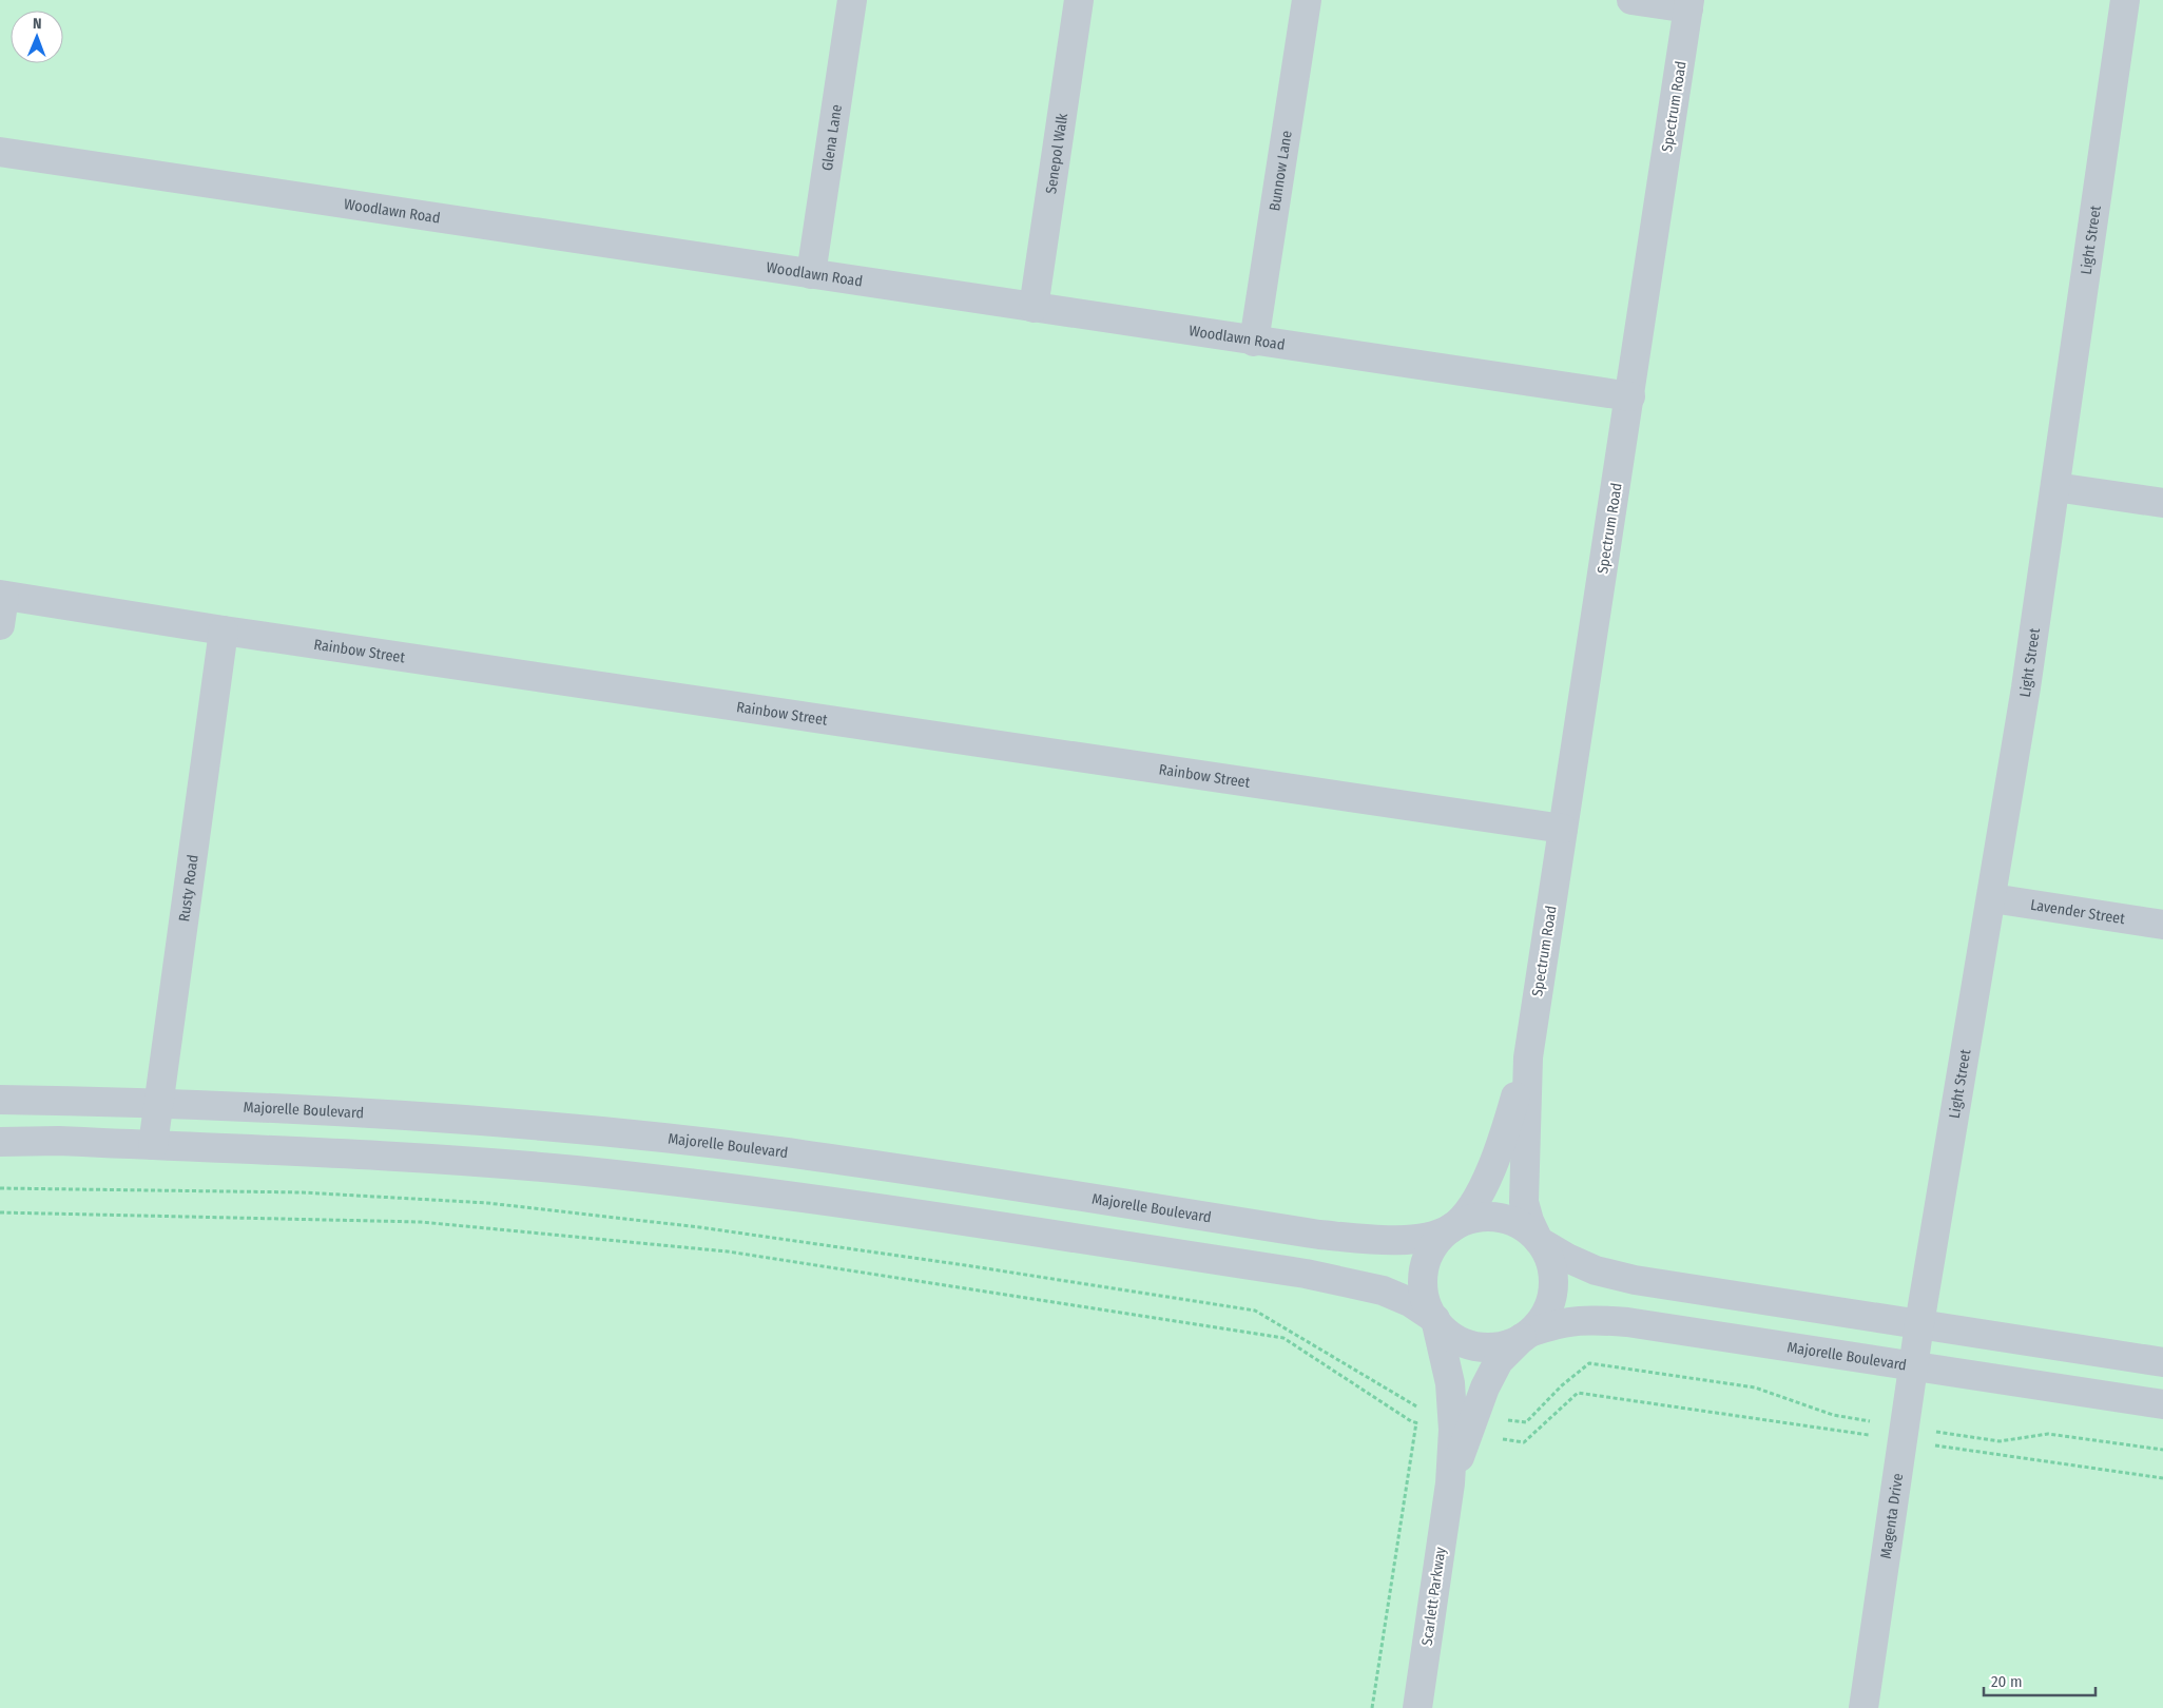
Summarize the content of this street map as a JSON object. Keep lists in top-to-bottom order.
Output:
{
  "streets": {
    "street": [
      "Spectrum Road",
      "Glena Lane",
      "Senepol Walk",
      "Bunnow Lane",
      "Woodlawn Road",
      "Light Street",
      "Rainbow Street",
      "Rusty Road",
      "Lavender Street",
      "Majorelle Boulevard",
      "Magenta Drive",
      "Scarlett Parkway"
    ]
  },
  "crossings": [
    ["Spectrum Road", "Woodlawn Road"],
    ["Spectrum Road", "Rainbow Street"],
    ["Spectrum Road", "Majorelle Boulevard"],
    ["Spectrum Road", "Scarlett Parkway"],
    ["Glena Lane", "Woodlawn Road"],
    ["Senepol Walk", "Woodlawn Road"],
    ["Bunnow Lane", "Woodlawn Road"],
    ["Light Street", "Lavender Street"],
    ["Light Street", "Magenta Drive"],
    ["Rainbow Street", "Rusty Road"],
    ["Rusty Road", "Majorelle Boulevard"],
    ["Majorelle Boulevard", "Magenta Drive"],
    ["Majorelle Boulevard", "Scarlett Parkway"]
  ],
  "scale_bar": "20 m",
  "north": "top"
}
